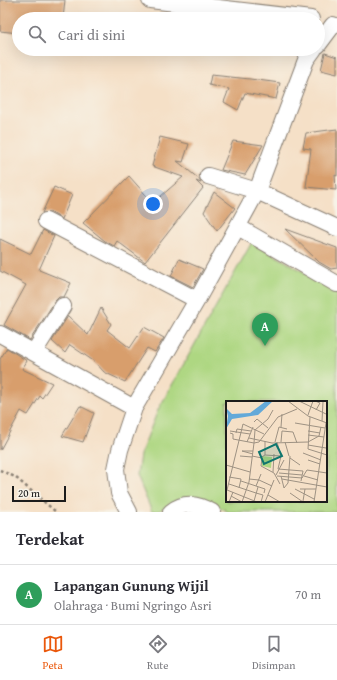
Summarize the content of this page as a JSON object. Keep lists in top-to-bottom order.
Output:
{
  "scale_bar": "20 m",
  "page": {
    "search": "Cari di sini",
    "pins": "A",
    "scale": "20 m",
    "heading": "Terdekat",
    "list": [
      {
        "mark": "A",
        "name": "Lapangan Gunung Wijil",
        "note": "Olahraga · Bumi Ngringo Asri",
        "value": "70 m"
      }
    ],
    "nav": ["Peta", "Rute", "Disimpan"]
  }
}
